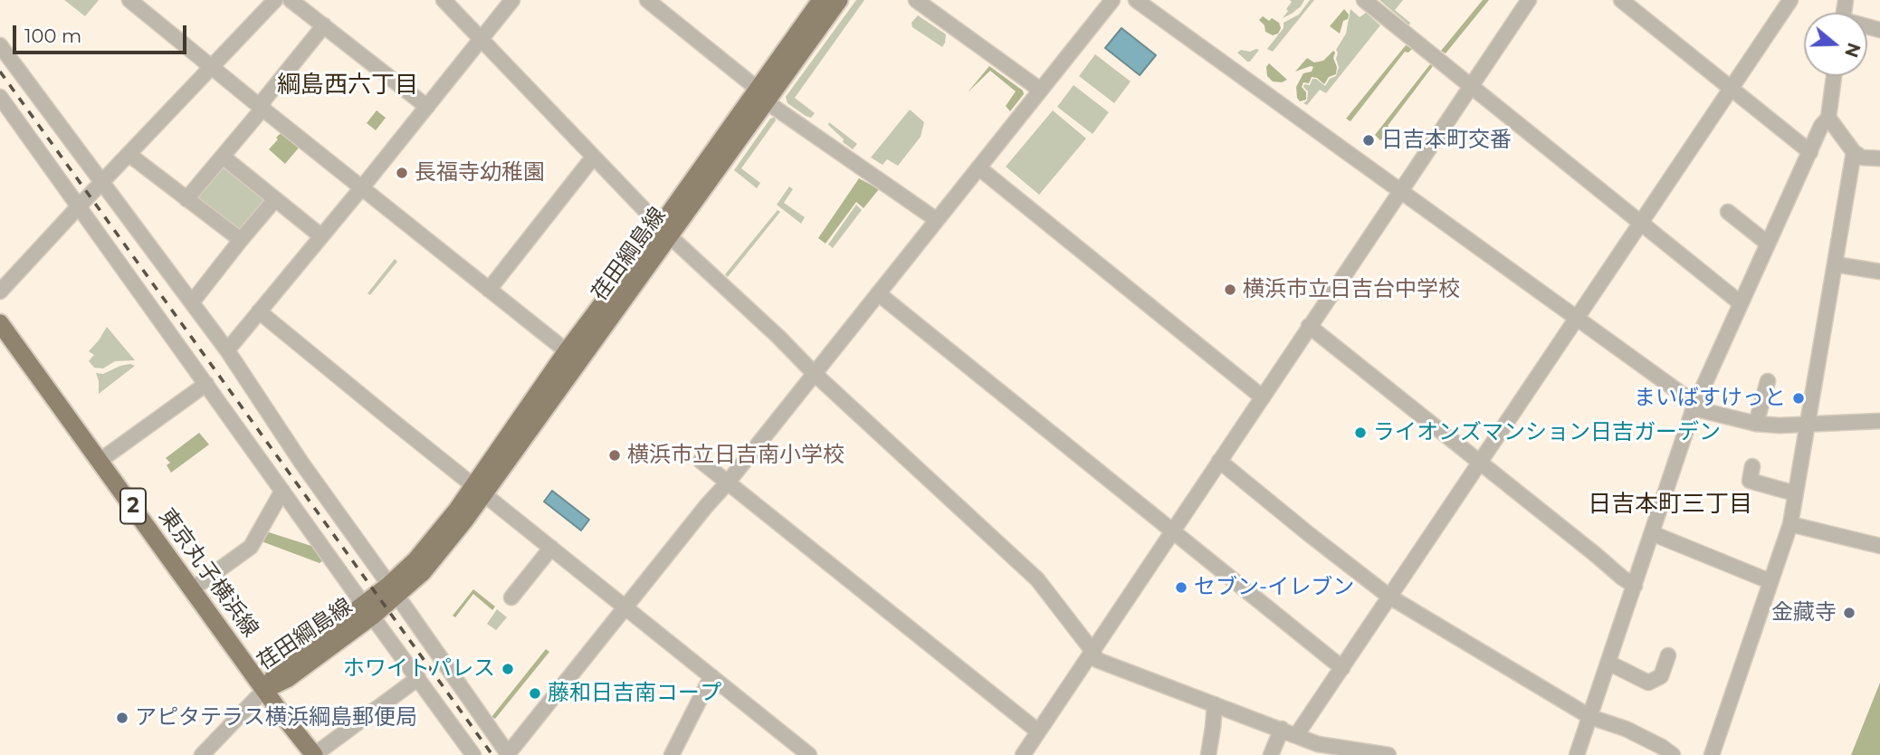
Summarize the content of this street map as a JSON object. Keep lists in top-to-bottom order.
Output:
{
  "streets": {
    "main road": ["荏田綱島線", "2", "東京丸子横浜線"]
  },
  "crossings": [
    ["荏田綱島線", "東京丸子横浜線"]
  ],
  "districts": ["綱島西六丁目", "日吉本町三丁目"],
  "places": [
    "日吉本町交番",
    "長福寺幼稚園",
    "横浜市立日吉台中学校",
    "まいばすけっと",
    "ライオンズマンション日吉ガーデン",
    "横浜市立日吉南小学校",
    "セブン-イレブン",
    "金藏寺",
    "ホワイトパレス",
    "藤和日吉南コープ",
    "アピタテラス横浜綱島郵便局"
  ],
  "scale_bar": "100 m",
  "north": "right"
}
